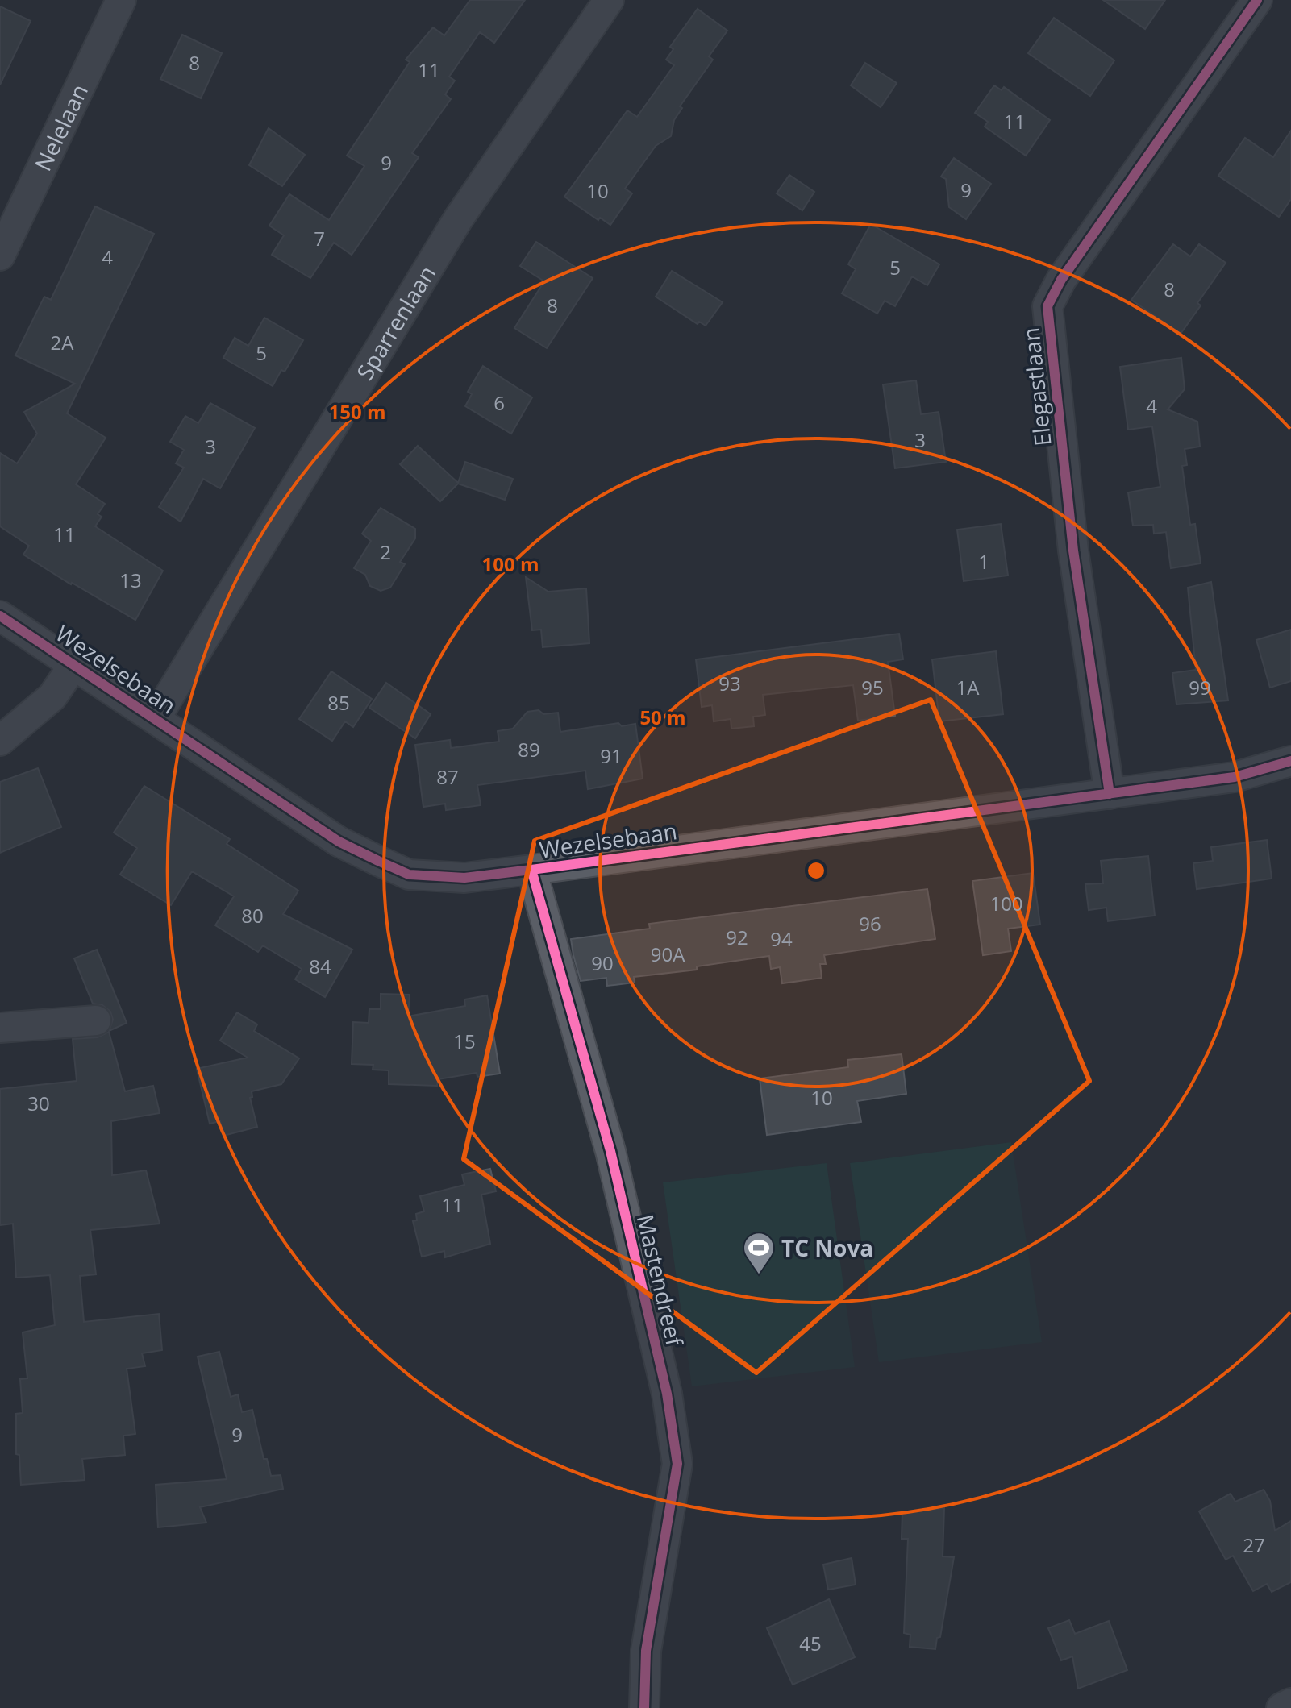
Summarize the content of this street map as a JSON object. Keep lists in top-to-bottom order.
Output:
{
  "streets": {
    "street": [
      "Nelelaan",
      "Sparrenlaan",
      "Elegastlaan",
      "Wezelsebaan",
      "Mastendreef"
    ]
  },
  "crossings": [
    ["Sparrenlaan", "Wezelsebaan"],
    ["Elegastlaan", "Wezelsebaan"],
    ["Wezelsebaan", "Mastendreef"]
  ],
  "places": {
    "sports": ["TC Nova"]
  },
  "house_numbers": [
    "8",
    "11",
    "11",
    "9",
    "9",
    "10",
    "7",
    "4",
    "5",
    "8",
    "8",
    "2A",
    "5",
    "6",
    "4",
    "3",
    "3",
    "11",
    "2",
    "1",
    "13",
    "93",
    "95",
    "1A",
    "99",
    "85",
    "89",
    "91",
    "87",
    "100",
    "80",
    "96",
    "92",
    "94",
    "90A",
    "90",
    "84",
    "15",
    "10",
    "30",
    "11",
    "9",
    "27",
    "45"
  ],
  "rings": ["150 m", "100 m", "50 m"]
}
